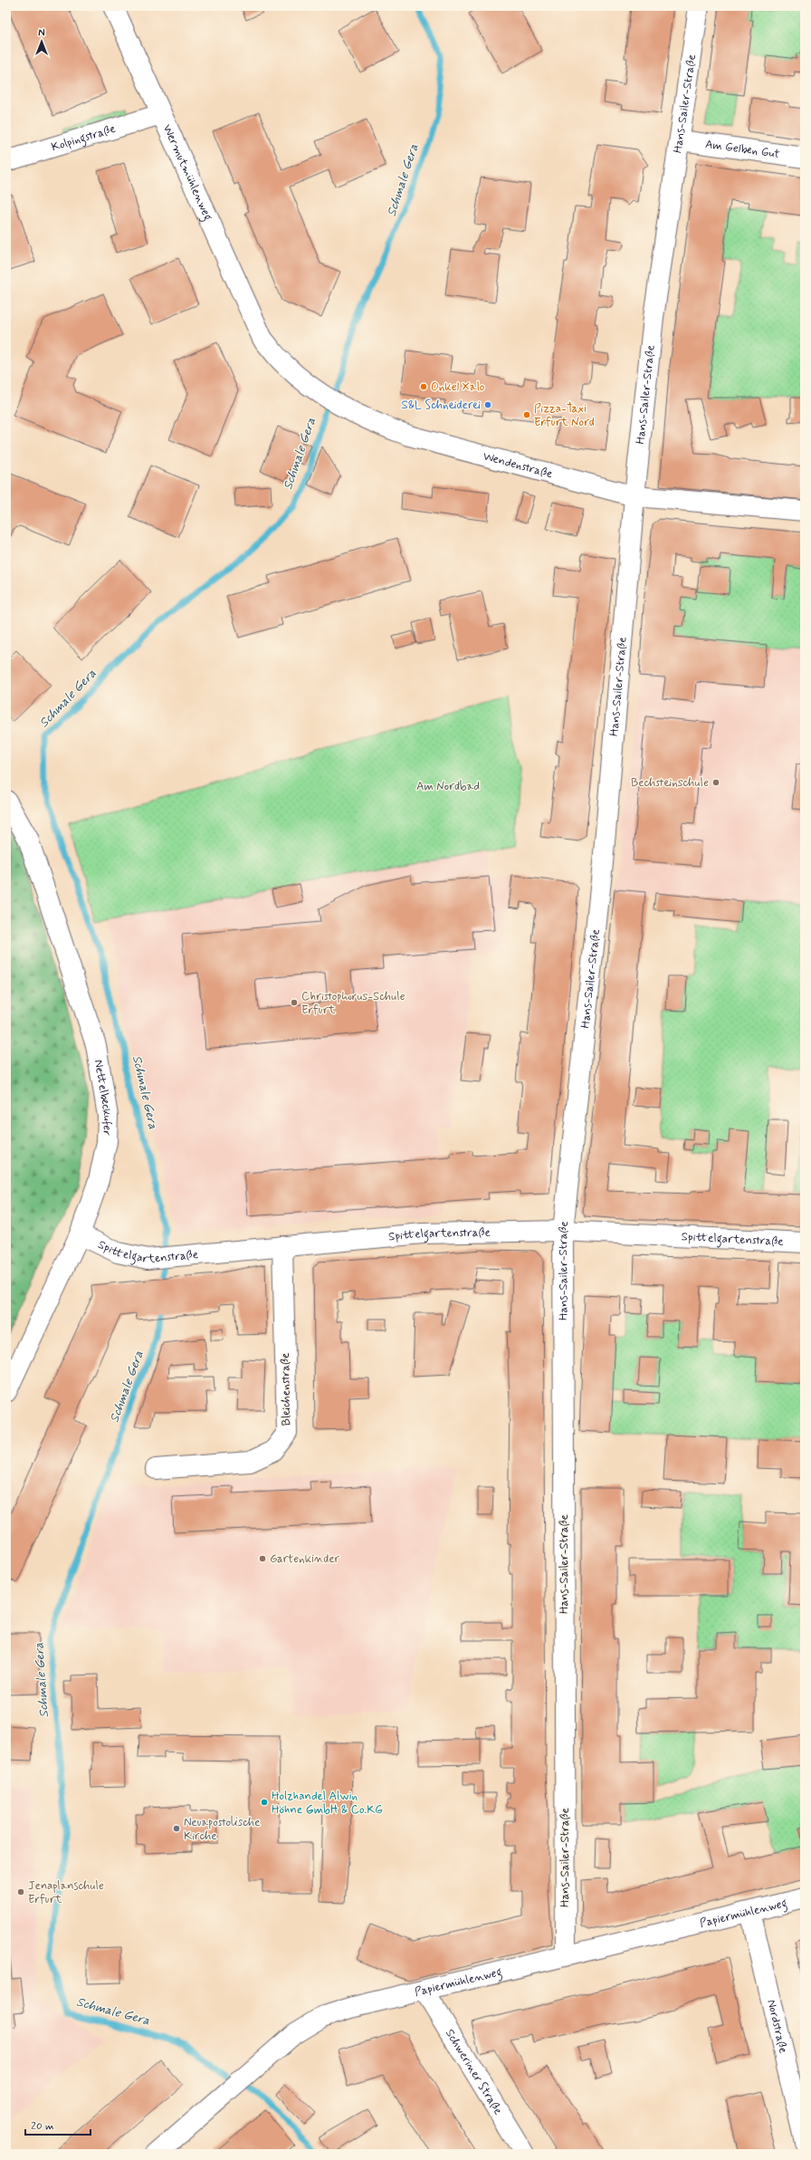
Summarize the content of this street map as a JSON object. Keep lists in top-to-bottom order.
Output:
{
  "streets": {
    "street": [
      "Hans-Sailer-Straße",
      "Kolpingstraße",
      "Am Gelben Gut",
      "Wermutmühlenweg",
      "Wendenstraße",
      "Nettelbeckufer",
      "Spittelgartenstraße",
      "Bleichenstraße",
      "Papiermühlenweg",
      "Nordstraße",
      "Schweriner Straße"
    ]
  },
  "crossings": [
    ["Hans-Sailer-Straße", "Am Gelben Gut"],
    ["Hans-Sailer-Straße", "Wendenstraße"],
    ["Hans-Sailer-Straße", "Spittelgartenstraße"],
    ["Hans-Sailer-Straße", "Papiermühlenweg"],
    ["Kolpingstraße", "Wermutmühlenweg"],
    ["Wermutmühlenweg", "Wendenstraße"],
    ["Nettelbeckufer", "Spittelgartenstraße"],
    ["Spittelgartenstraße", "Bleichenstraße"],
    ["Papiermühlenweg", "Nordstraße"],
    ["Papiermühlenweg", "Schweriner Straße"]
  ],
  "water": ["Schmale Gera"],
  "parks": ["Am Nordbad"],
  "places": [
    "Onkel Xalo",
    "S&L Schneiderei",
    "Pizza-Taxi Erfurt Nord",
    "Bechsteinschule",
    "Christophorus-Schule Erfurt",
    "Gartenkinder",
    "Holzhandel Alwin Höhne GmbH & Co.KG",
    "Neuapostolische Kirche",
    "Jenaplanschule Erfurt"
  ],
  "scale_bar": "20 m",
  "north": "top"
}
